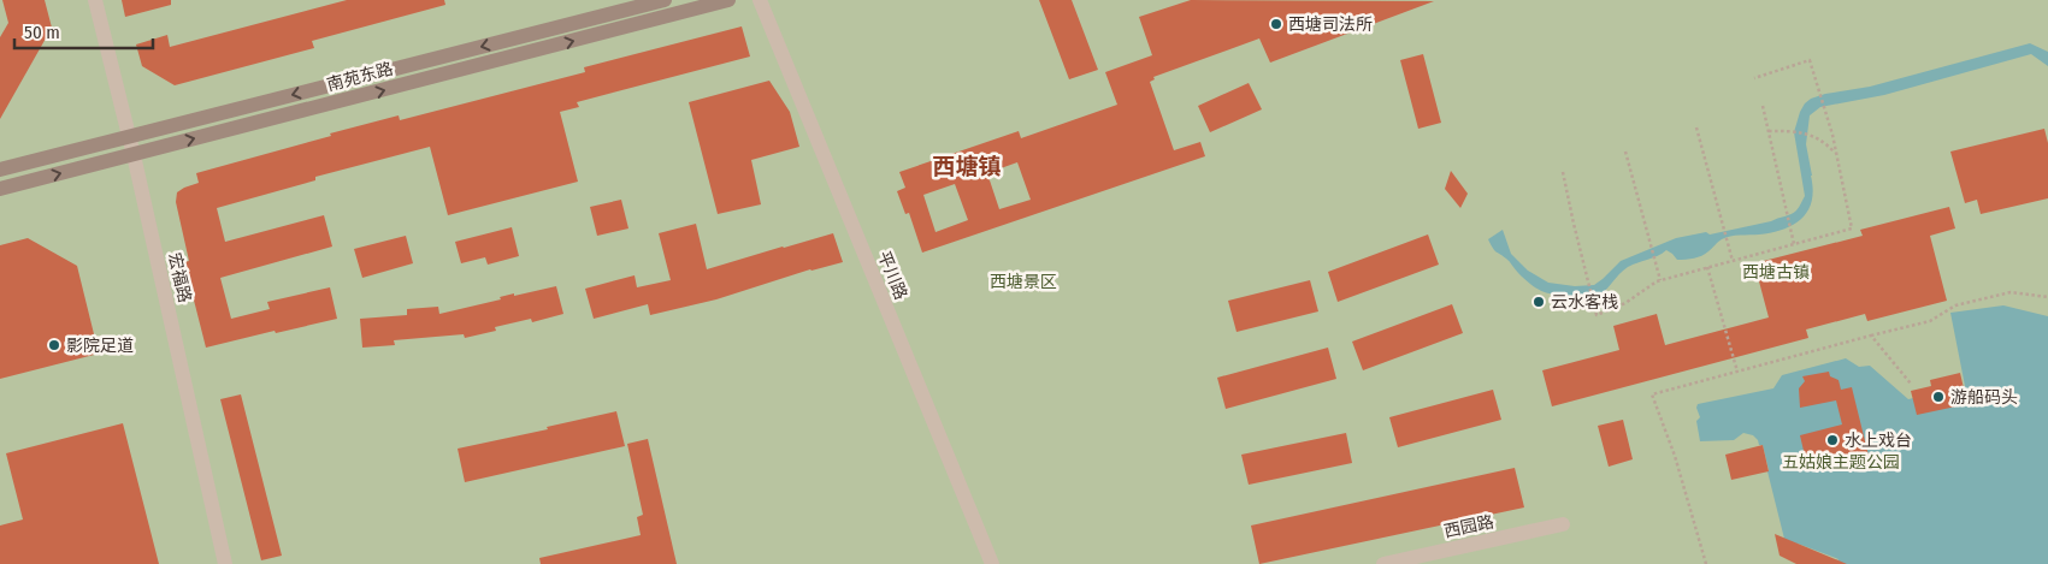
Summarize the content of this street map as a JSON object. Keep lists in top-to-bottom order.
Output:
{
  "streets": {
    "main road": ["南苑东路"],
    "street": ["平川路", "宏福路", "西园路"]
  },
  "crossings": [
    ["南苑东路", "宏福路"]
  ],
  "districts": ["西塘镇"],
  "parks": ["西塘古镇", "西塘景区", "五姑娘主题公园"],
  "places": [
    "西塘司法所",
    "云水客栈",
    "影院足道",
    "游船码头",
    "水上戏台"
  ],
  "scale_bar": "50 m"
}
